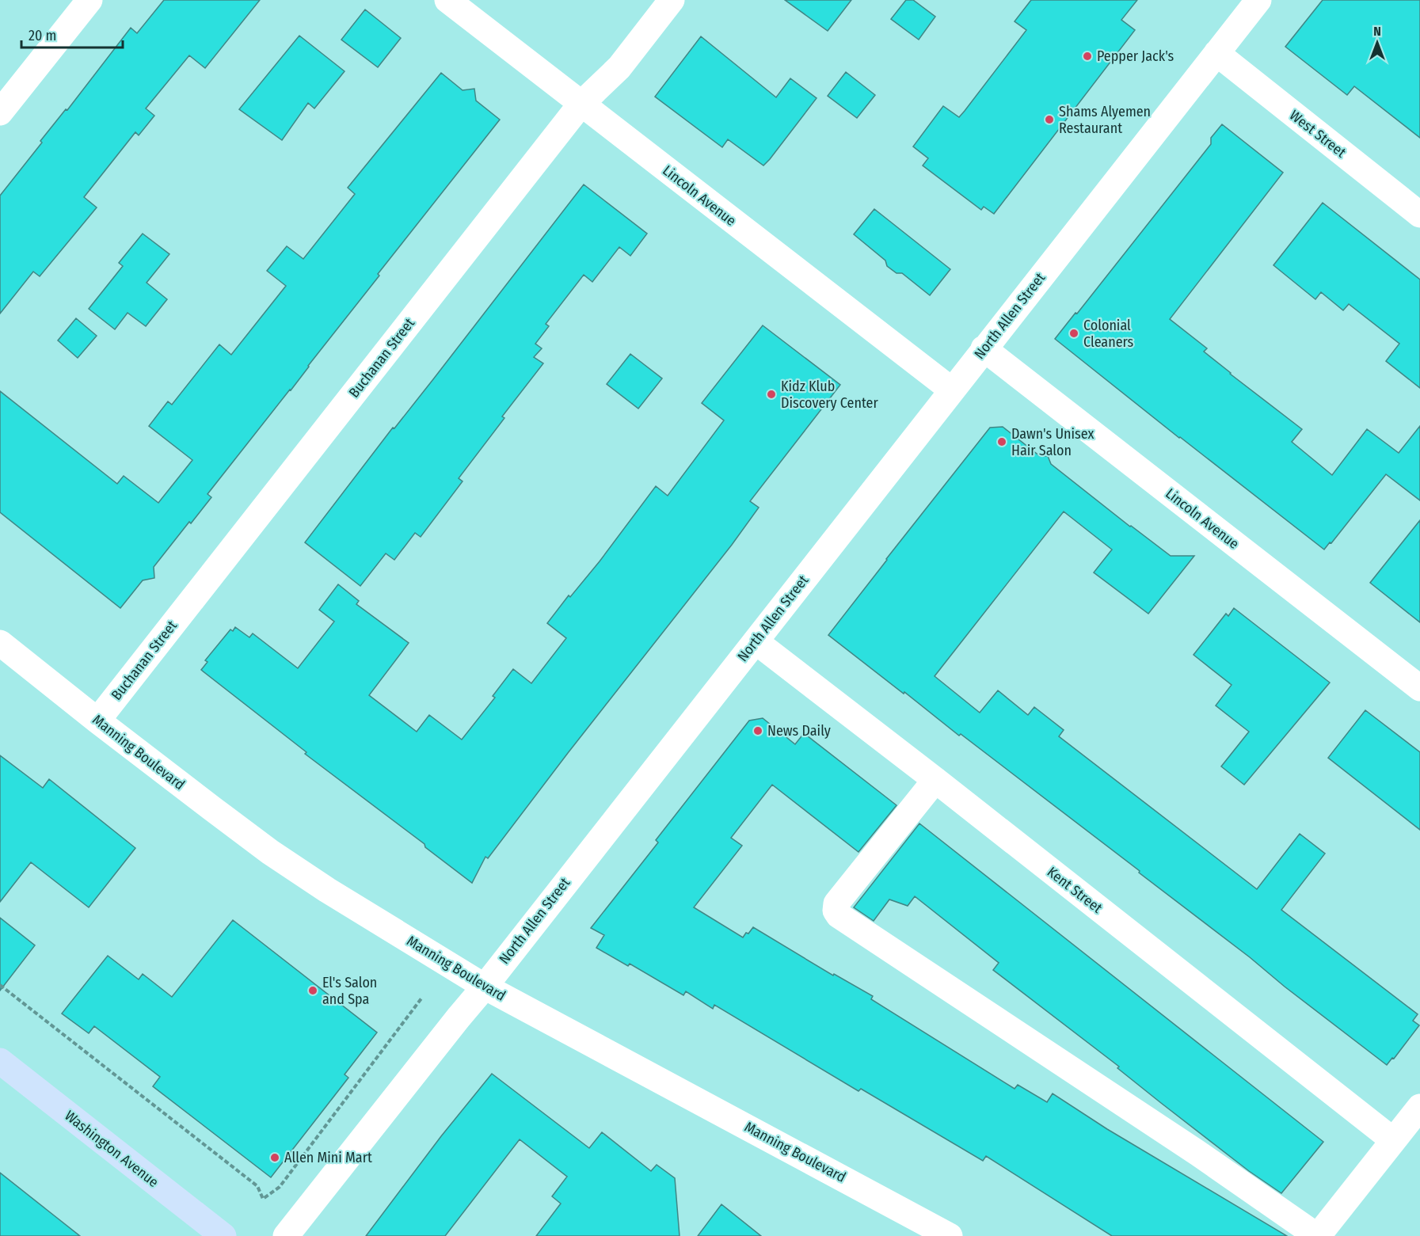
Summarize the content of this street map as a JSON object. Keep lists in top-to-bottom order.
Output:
{
  "streets": {
    "main road": ["Washington Avenue"],
    "street": [
      "West Street",
      "Lincoln Avenue",
      "North Allen Street",
      "Buchanan Street",
      "Manning Boulevard",
      "Kent Street"
    ]
  },
  "crossings": [
    ["West Street", "North Allen Street"],
    ["Lincoln Avenue", "North Allen Street"],
    ["Lincoln Avenue", "Buchanan Street"],
    ["North Allen Street", "Manning Boulevard"],
    ["North Allen Street", "Kent Street"],
    ["Buchanan Street", "Manning Boulevard"]
  ],
  "places": [
    "Pepper Jack's",
    "Shams Alyemen Restaurant",
    "Colonial Cleaners",
    "Kidz Klub Discovery Center",
    "Dawn's Unisex Hair Salon",
    "News Daily",
    "El's Salon and Spa",
    "Allen Mini Mart"
  ],
  "scale_bar": "20 m",
  "north": "top"
}
